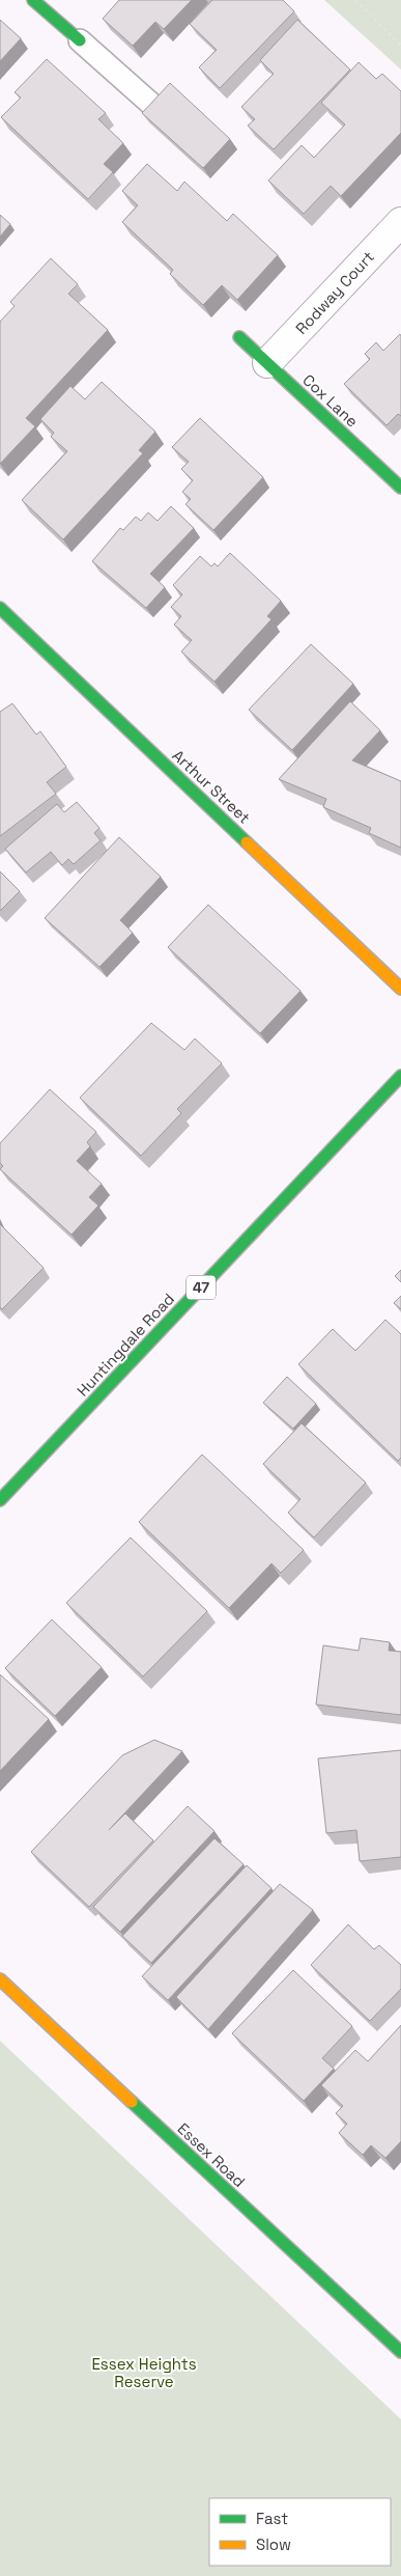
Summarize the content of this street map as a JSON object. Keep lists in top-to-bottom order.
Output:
{
  "streets": {
    "street": [
      "Rodway Court",
      "Cox Lane",
      "Arthur Street",
      "47",
      "Huntingdale Road",
      "Essex Road"
    ]
  },
  "crossings": [
    ["Rodway Court", "Cox Lane"]
  ],
  "parks": ["Essex Heights Reserve"],
  "legend": ["Fast", "Slow"]
}
